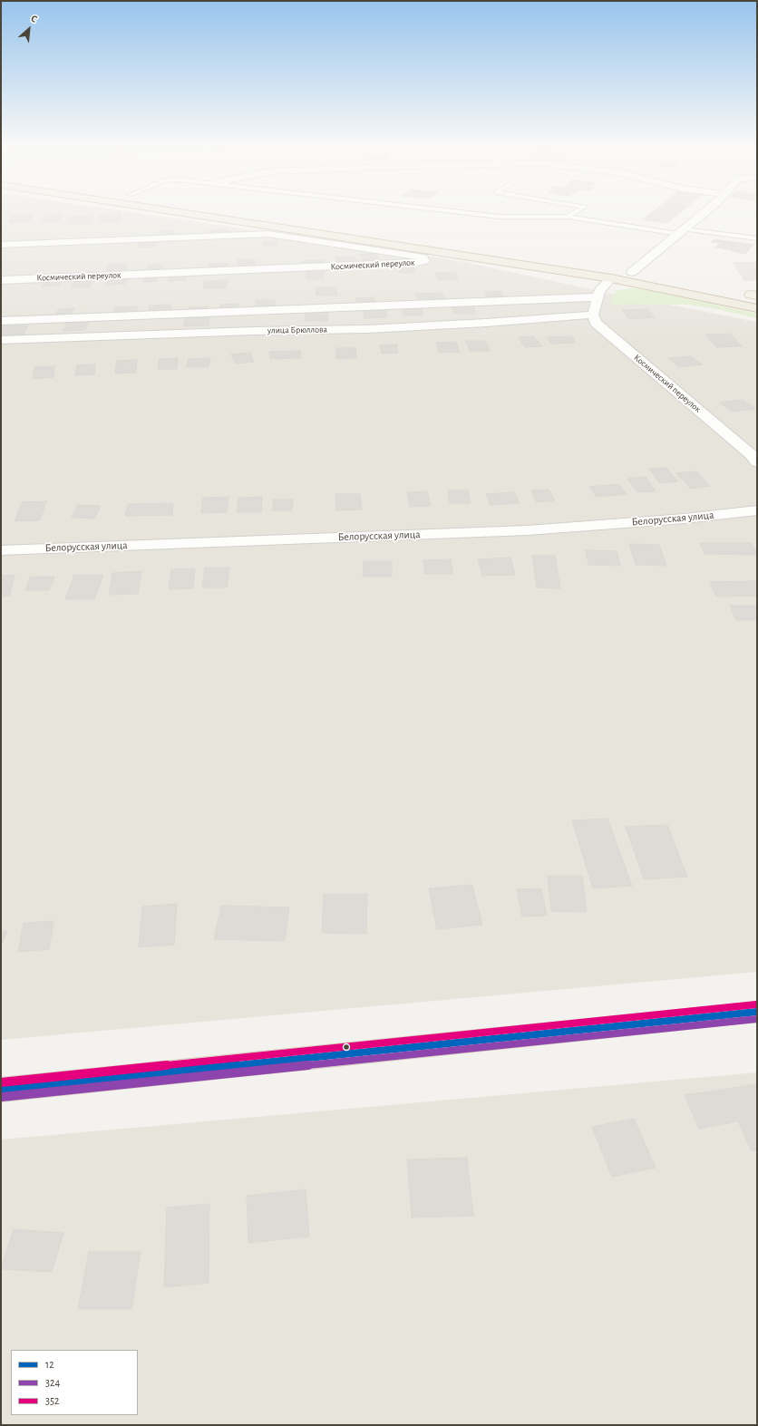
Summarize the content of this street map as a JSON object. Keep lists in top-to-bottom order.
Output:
{
  "streets": {
    "street": ["Космический переулок", "улица Брюллова", "Белорусская улица"]
  },
  "crossings": [
    ["Космический переулок", "улица Брюллова"]
  ],
  "lines": ["transit line 352", "transit line 12", "transit line 324"],
  "legend": ["12", "324", "352"],
  "north": "top right"
}
